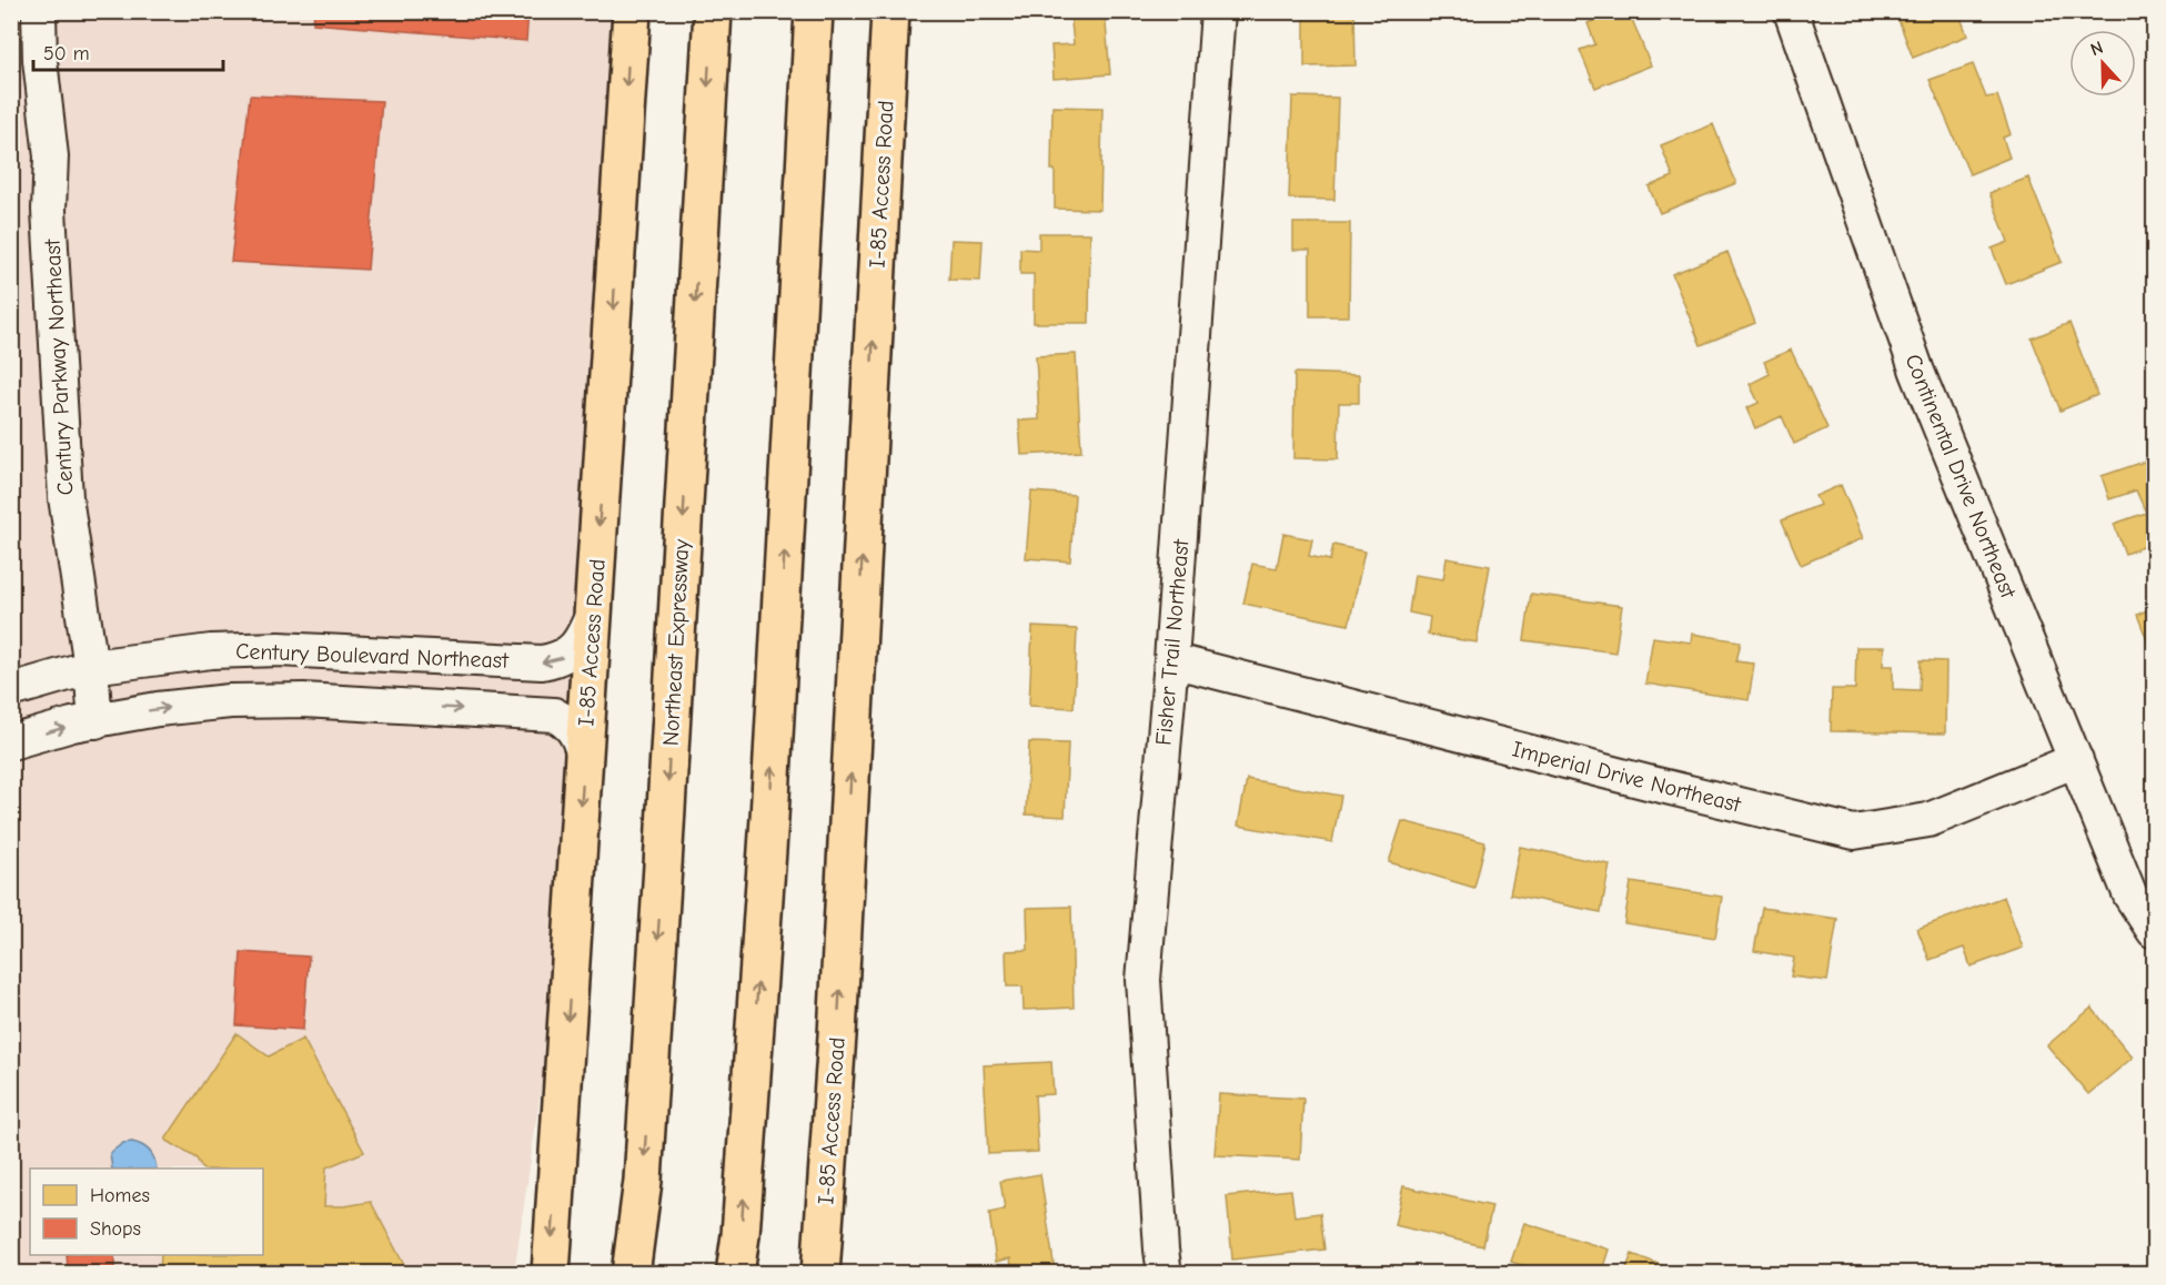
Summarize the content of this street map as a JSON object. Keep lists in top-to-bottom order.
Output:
{
  "streets": {
    "main road": ["I-85 Access Road", "Northeast Expressway"],
    "street": [
      "Century Parkway Northeast",
      "Continental Drive Northeast",
      "Fisher Trail Northeast",
      "Century Boulevard Northeast",
      "Imperial Drive Northeast"
    ]
  },
  "crossings": [
    ["I-85 Access Road", "Century Boulevard Northeast"],
    ["Century Parkway Northeast", "Century Boulevard Northeast"],
    ["Continental Drive Northeast", "Imperial Drive Northeast"],
    ["Fisher Trail Northeast", "Imperial Drive Northeast"]
  ],
  "legend": ["Homes", "Shops"],
  "scale_bar": "50 m",
  "north": "top"
}
